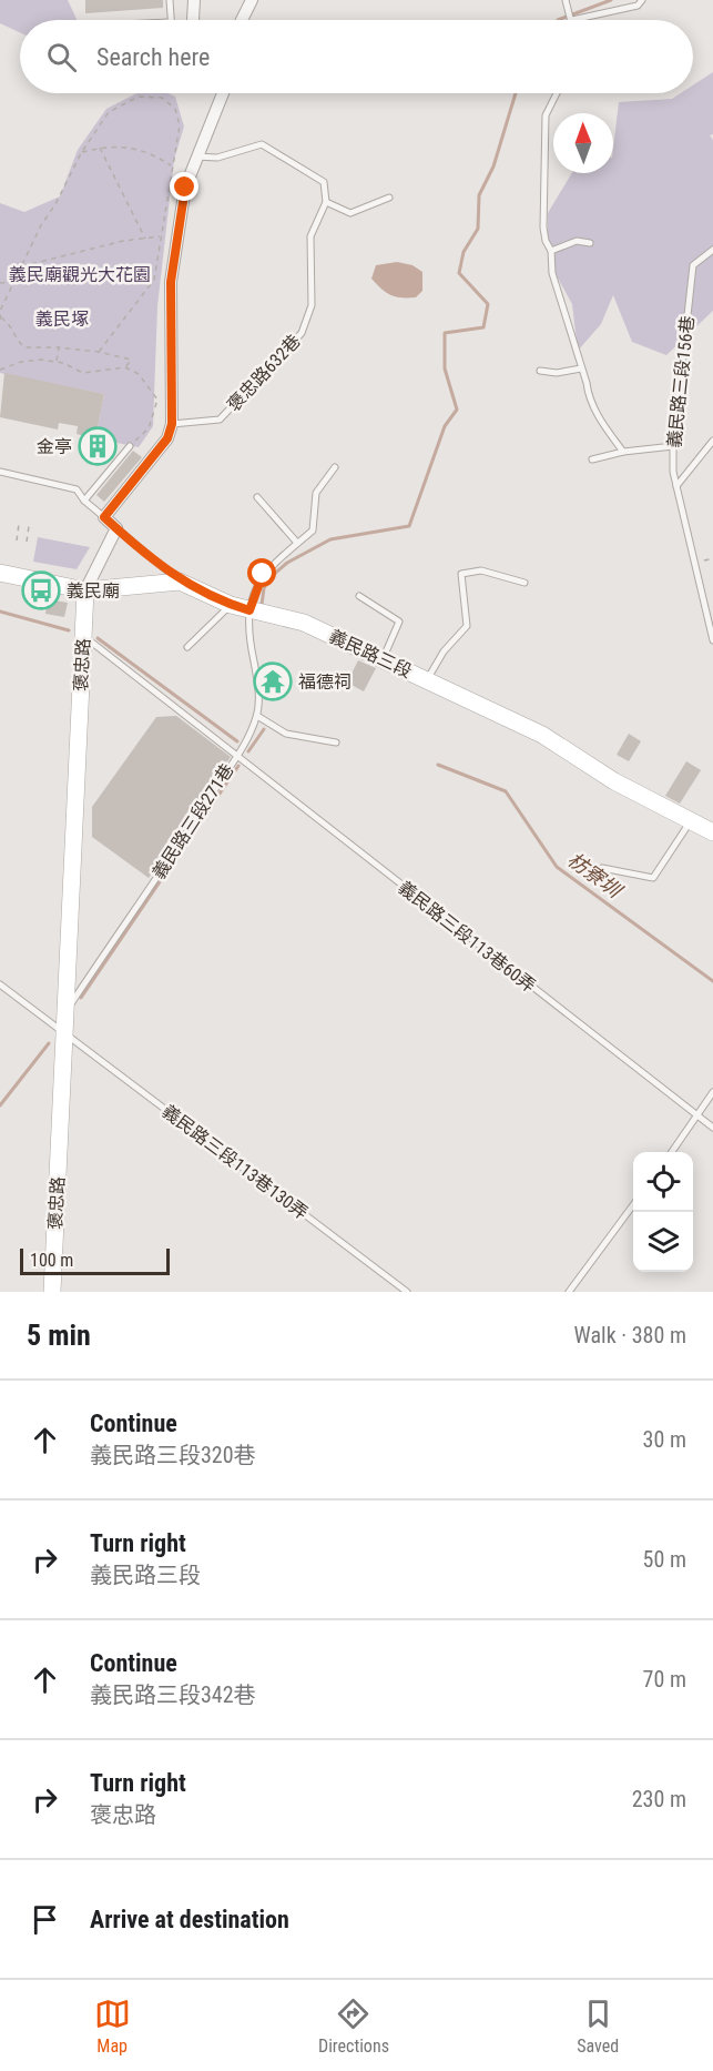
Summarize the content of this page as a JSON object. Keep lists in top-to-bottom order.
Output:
{
  "streets": {
    "main road": ["義民路三段", "褒忠路"],
    "lane": [
      "褒忠路632巷",
      "義民路三段156巷",
      "義民路三段271巷",
      "義民路三段113巷60弄",
      "義民路三段113巷130弄"
    ]
  },
  "crossings": [
    ["義民路三段", "褒忠路"],
    ["義民路三段", "義民路三段271巷"],
    ["褒忠路", "義民路三段271巷"],
    ["褒忠路", "義民路三段113巷60弄"],
    ["褒忠路", "義民路三段113巷130弄"],
    ["義民路三段271巷", "義民路三段113巷60弄"]
  ],
  "water": ["枋寮圳"],
  "parks": ["義民廟觀光大花園", "義民塚"],
  "places": {
    "building": ["金亭"],
    "bus stop": ["義民廟"],
    "temple": ["福德祠"]
  },
  "scale_bar": "100 m",
  "north": "top",
  "page": {
    "search": "Search here",
    "scale": "100 m",
    "heading": ["5 min", "Walk · 380 m"],
    "list": [
      ["Continue", "義民路三段320巷", "30 m"],
      ["Turn right", "義民路三段", "50 m"],
      ["Continue", "義民路三段342巷", "70 m"],
      ["Turn right", "褒忠路", "230 m"],
      "Arrive at destination"
    ],
    "nav": ["Map", "Directions", "Saved"]
  }
}
